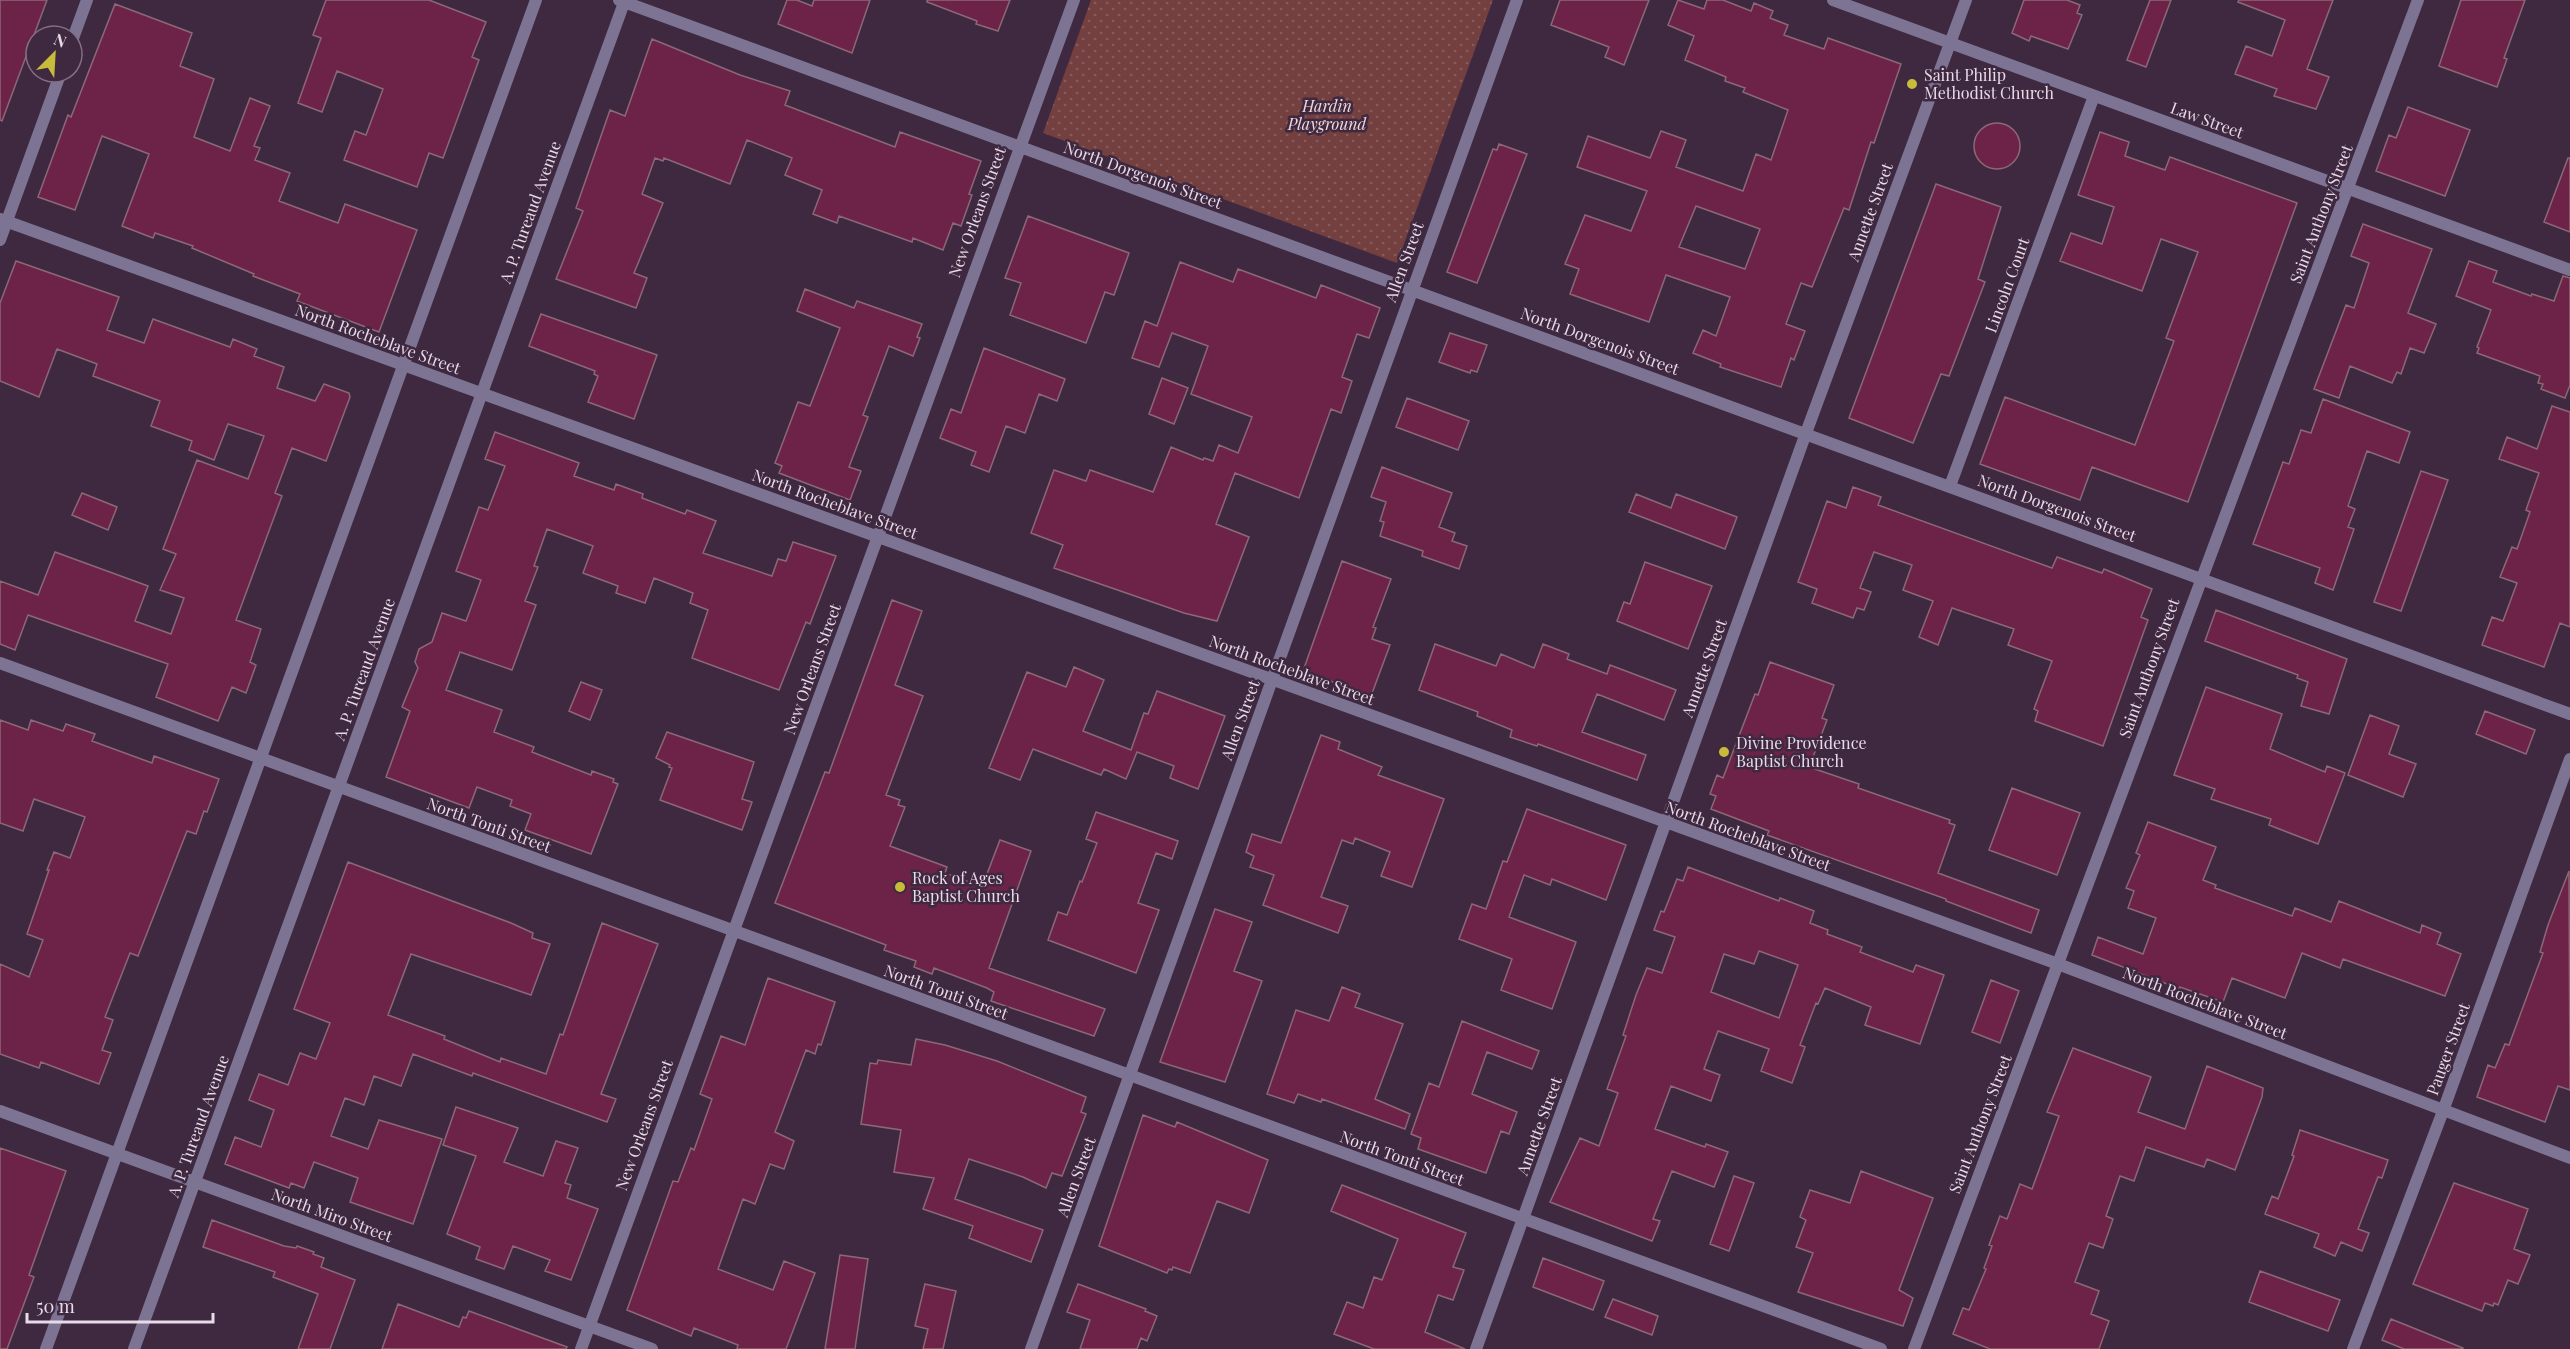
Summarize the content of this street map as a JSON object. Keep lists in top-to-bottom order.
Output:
{
  "streets": {
    "street": [
      "Law Street",
      "North Dorgenois Street",
      "A. P. Tureaud Avenue",
      "New Orleans Street",
      "Annette Street",
      "Saint Anthony Street",
      "Allen Street",
      "Lincoln Court",
      "North Rocheblave Street",
      "North Tonti Street",
      "Pauger Street",
      "North Miro Street"
    ]
  },
  "crossings": [
    ["Law Street", "Annette Street"],
    ["Law Street", "Saint Anthony Street"],
    ["Law Street", "Lincoln Court"],
    ["North Dorgenois Street", "A. P. Tureaud Avenue"],
    ["North Dorgenois Street", "New Orleans Street"],
    ["North Dorgenois Street", "Annette Street"],
    ["North Dorgenois Street", "Saint Anthony Street"],
    ["North Dorgenois Street", "Allen Street"],
    ["North Dorgenois Street", "Lincoln Court"],
    ["A. P. Tureaud Avenue", "North Rocheblave Street"],
    ["A. P. Tureaud Avenue", "North Tonti Street"],
    ["A. P. Tureaud Avenue", "North Miro Street"],
    ["New Orleans Street", "North Rocheblave Street"],
    ["New Orleans Street", "North Tonti Street"],
    ["New Orleans Street", "North Miro Street"],
    ["Annette Street", "North Rocheblave Street"],
    ["Annette Street", "North Tonti Street"],
    ["Saint Anthony Street", "North Rocheblave Street"],
    ["Allen Street", "North Rocheblave Street"],
    ["Allen Street", "North Tonti Street"],
    ["North Rocheblave Street", "Pauger Street"]
  ],
  "parks": ["Hardin Playground"],
  "places": ["Saint Philip Methodist Church", "Divine Providence Baptist Church", "Rock of Ages Baptist Church"],
  "scale_bar": "50 m",
  "north": "top right"
}
